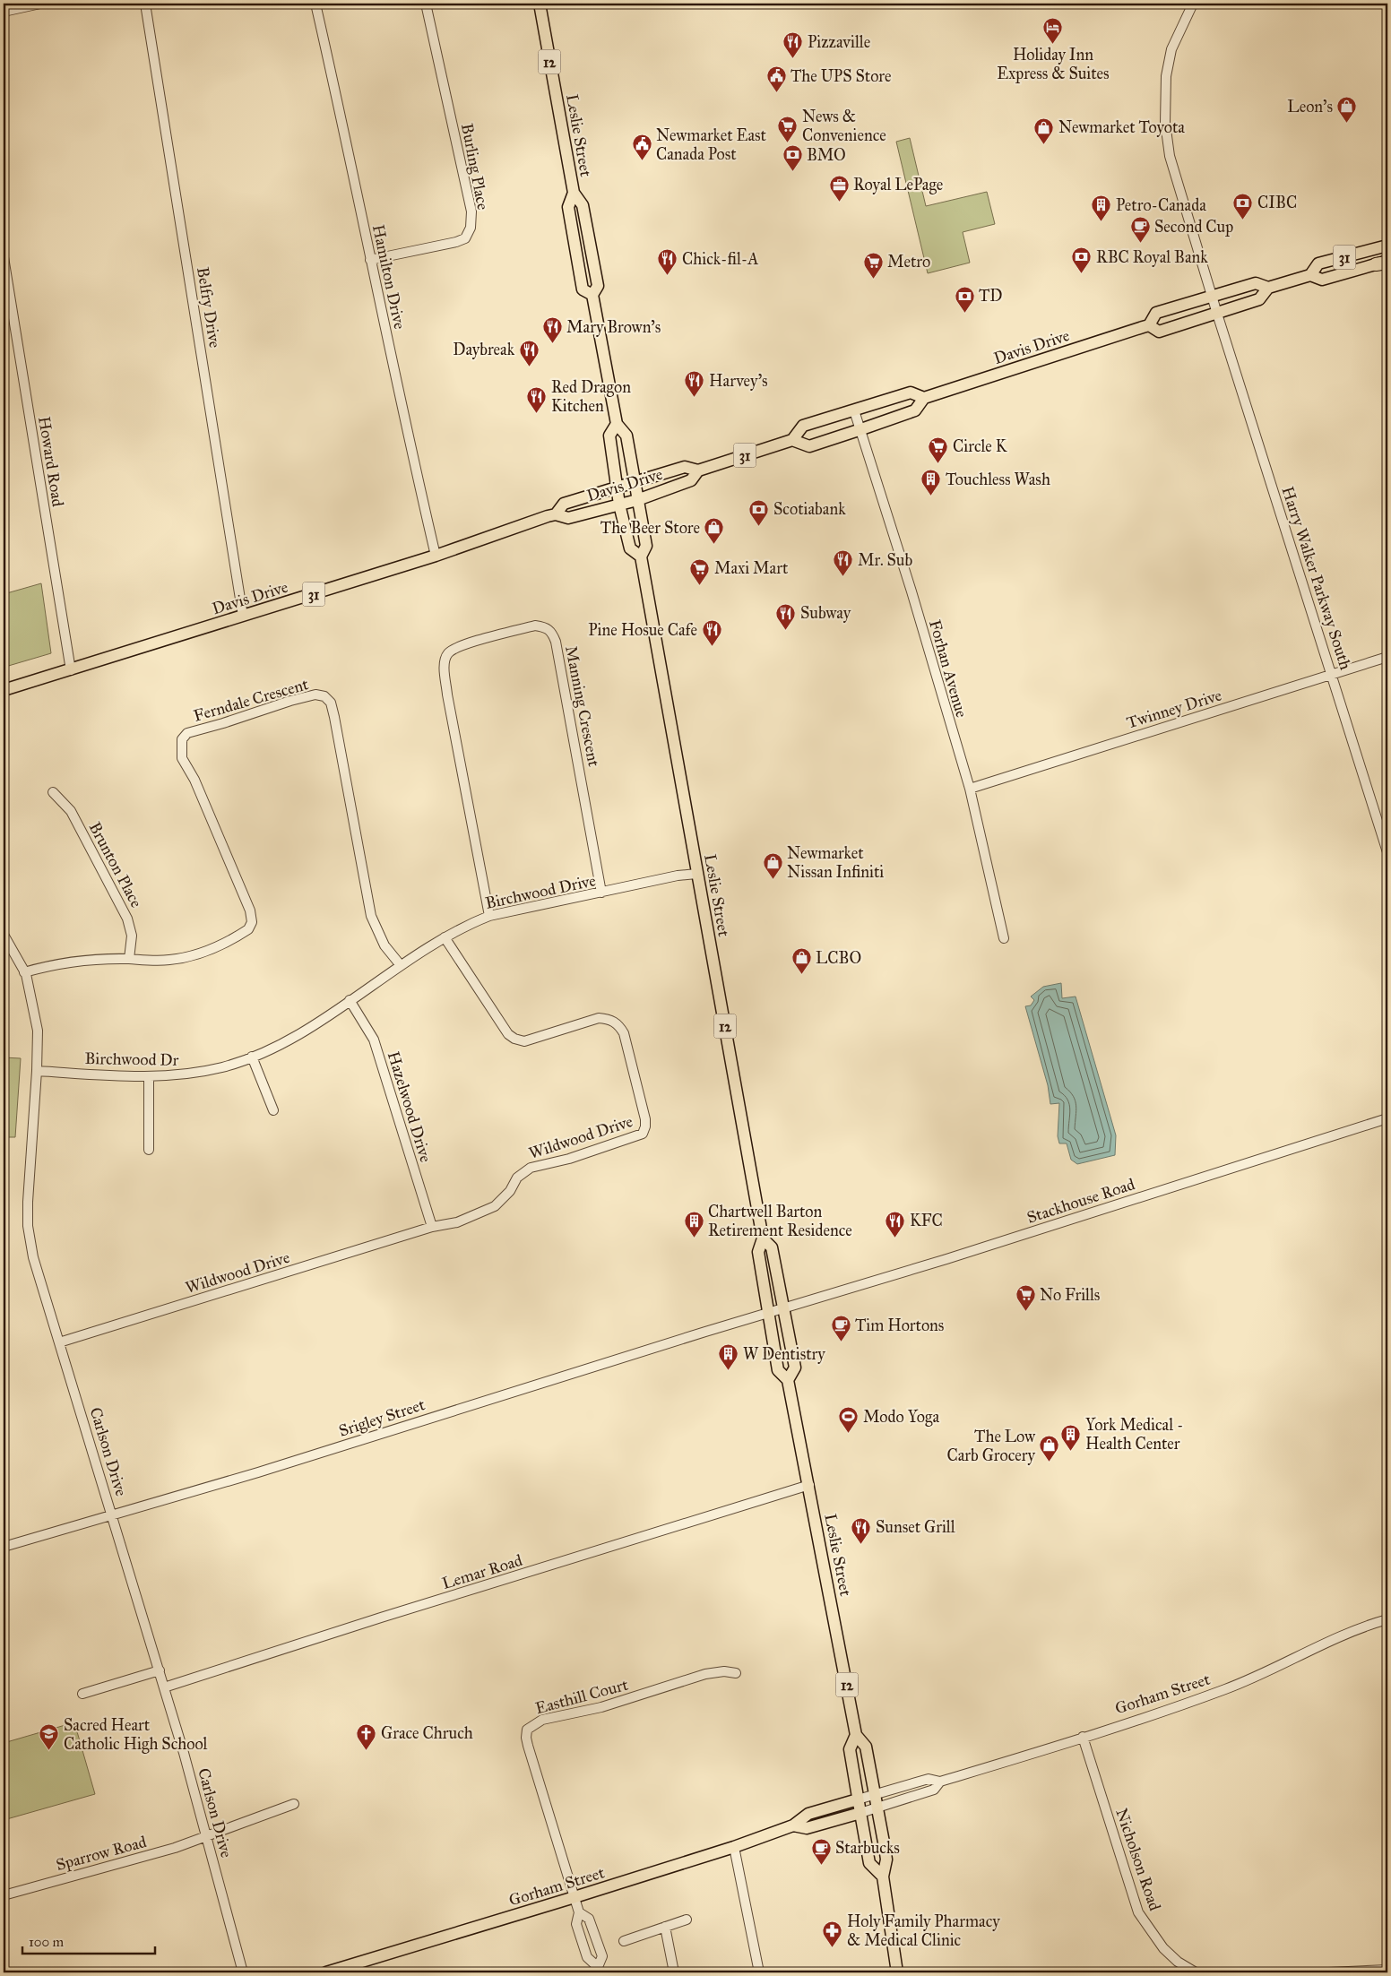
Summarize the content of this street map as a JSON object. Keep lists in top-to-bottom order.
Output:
{
  "streets": {
    "main road": [
      "12",
      "Leslie Street",
      "31",
      "Davis Drive",
      "Gorham Street"
    ],
    "street": [
      "Burling Place",
      "Hamilton Drive",
      "Belfry Drive",
      "Howard Road",
      "Harry Walker Parkway South",
      "Forhan Avenue",
      "Ferndale Crescent",
      "Manning Crescent",
      "Twinney Drive",
      "Brunton Place",
      "Birchwood Drive",
      "Birchwood Dr",
      "Hazelwood Drive",
      "Wildwood Drive",
      "Stackhouse Road",
      "Srigley Street",
      "Carlson Drive",
      "Lemar Road",
      "Easthill Court",
      "Sparrow Road",
      "Nicholson Road"
    ]
  },
  "crossings": [
    ["Leslie Street", "Davis Drive"],
    ["Leslie Street", "Birchwood Drive"],
    ["Leslie Street", "Stackhouse Road"],
    ["Leslie Street", "Srigley Street"],
    ["Leslie Street", "Lemar Road"],
    ["Leslie Street", "Gorham Street"],
    ["Burling Place", "Hamilton Drive"],
    ["Hamilton Drive", "Davis Drive"],
    ["Belfry Drive", "Davis Drive"],
    ["Davis Drive", "Howard Road"],
    ["Davis Drive", "Harry Walker Parkway South"],
    ["Davis Drive", "Forhan Avenue"],
    ["Harry Walker Parkway South", "Twinney Drive"],
    ["Forhan Avenue", "Twinney Drive"],
    ["Ferndale Crescent", "Brunton Place"],
    ["Ferndale Crescent", "Birchwood Drive"],
    ["Ferndale Crescent", "Carlson Drive"],
    ["Manning Crescent", "Birchwood Drive"],
    ["Birchwood Drive", "Wildwood Drive"],
    ["Birchwood Dr", "Carlson Drive"],
    ["Hazelwood Drive", "Wildwood Drive"],
    ["Wildwood Drive", "Carlson Drive"],
    ["Stackhouse Road", "Srigley Street"],
    ["Srigley Street", "Carlson Drive"],
    ["Carlson Drive", "Lemar Road"],
    ["Carlson Drive", "Sparrow Road"],
    ["Gorham Street", "Easthill Court"],
    ["Gorham Street", "Nicholson Road"]
  ],
  "places": {
    "hotel": ["Holiday Inn Express & Suites"],
    "restaurant": [
      "Pizzaville",
      "Chick-fil-A",
      "Mary Brown's",
      "Daybreak",
      "Harvey's",
      "Red Dragon Kitchen",
      "Mr. Sub",
      "Subway",
      "Pine Hosue Cafe",
      "KFC",
      "Sunset Grill"
    ],
    "public building": ["The UPS Store", "Newmarket East Canada Post"],
    "shop": [
      "Leon's",
      "Newmarket Toyota",
      "The Beer Store",
      "Newmarket Nissan Infiniti",
      "LCBO",
      "The Low Carb Grocery"
    ],
    "supermarket": [
      "News & Convenience",
      "Metro",
      "Circle K",
      "Maxi Mart",
      "No Frills"
    ],
    "bank": [
      "BMO",
      "CIBC",
      "RBC Royal Bank",
      "TD",
      "Scotiabank"
    ],
    "office": ["Royal LePage"],
    "building": [
      "Petro-Canada",
      "Touchless Wash",
      "Chartwell Barton Retirement Residence",
      "W Dentistry",
      "York Medical - Health Center"
    ],
    "cafe": ["Second Cup", "Tim Hortons", "Starbucks"],
    "sports": ["Modo Yoga"],
    "church": ["Grace Chruch"],
    "school or university": ["Sacred Heart Catholic High School"],
    "pharmacy": ["Holy Family Pharmacy & Medical Clinic"]
  },
  "scale_bar": "100 m"
}
